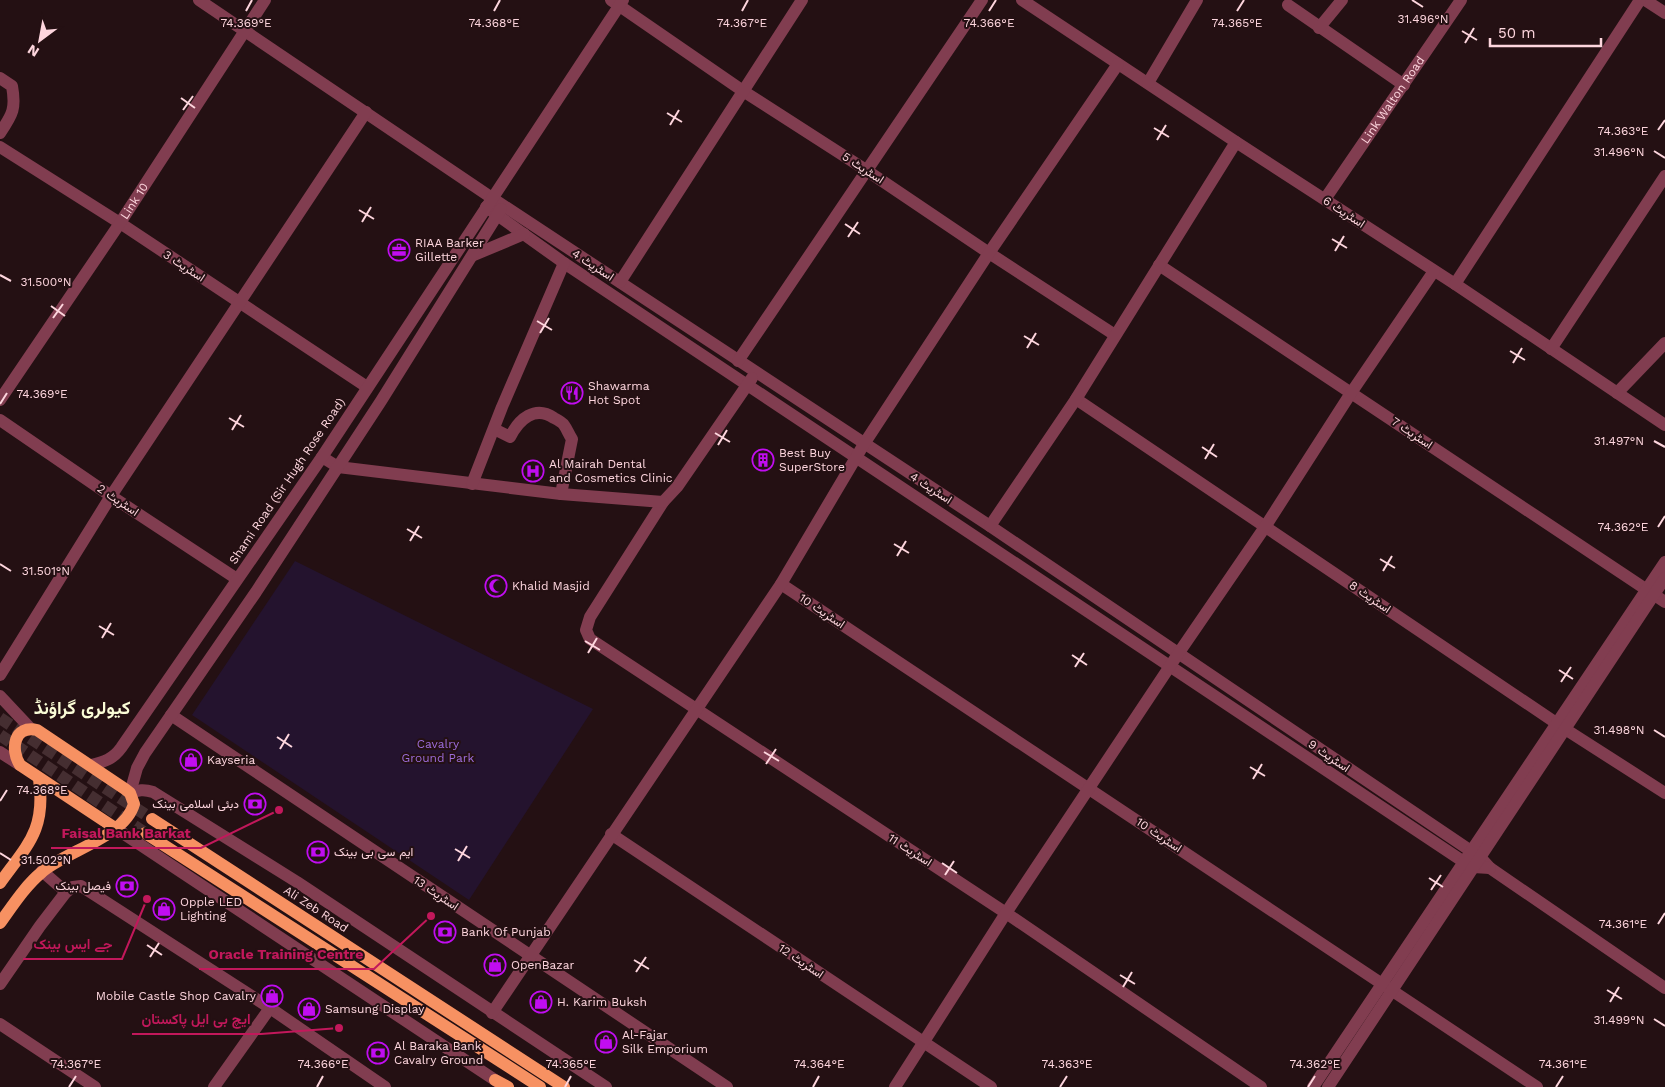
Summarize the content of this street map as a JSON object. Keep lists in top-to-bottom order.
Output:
{
  "streets": {
    "main road": ["Ali Zeb Road"],
    "street": [
      "Link Walton Road",
      "اسٹریٹ 5",
      "Link 10",
      "اسٹریٹ 6",
      "اسٹریٹ 4",
      "اسٹریٹ 3",
      "اسٹریٹ 7",
      "Shami Road (Sir Hugh Rose Road)",
      "اسٹریٹ 2",
      "اسٹریٹ 8",
      "اسٹریٹ 10",
      "اسٹریٹ 9",
      "اسٹریٹ 11",
      "اسٹریٹ 13",
      "اسٹریٹ 12"
    ]
  },
  "crossings": [
    ["Link Walton Road", "اسٹریٹ 6"],
    ["اسٹریٹ 5", "Shami Road (Sir Hugh Rose Road)"],
    ["Link 10", "اسٹریٹ 4"],
    ["Link 10", "اسٹریٹ 3"],
    ["اسٹریٹ 4", "Shami Road (Sir Hugh Rose Road)"],
    ["اسٹریٹ 4", "اسٹریٹ 9"],
    ["اسٹریٹ 3", "Shami Road (Sir Hugh Rose Road)"],
    ["Shami Road (Sir Hugh Rose Road)", "اسٹریٹ 2"]
  ],
  "districts": ["کیولری گراؤنڈ"],
  "parks": ["Cavalry Ground Park"],
  "places": {
    "office": ["RIAA Barker Gillette"],
    "restaurant": ["Shawarma Hot Spot"],
    "building": ["Best Buy SuperStore"],
    "hospital": ["Al Mairah Dental and Cosmetics Clinic"],
    "mosque": ["Khalid Masjid"],
    "shop": [
      "Kayseria",
      "Opple LED Lighting",
      "OpenBazar",
      "Mobile Castle Shop Cavalry",
      "H. Karim Buksh",
      "Samsung Display",
      "Al-Fajar Silk Emporium"
    ],
    "bank": [
      "دبئی اسلامی بینک",
      "ایم سی بی بینک",
      "فیصل بینک",
      "Bank Of Punjab",
      "Al Baraka Bank Cavalry Ground"
    ],
    "other": [
      "Faisal Bank Barkat",
      "جے ایس بینک",
      "Oracle Training Centre",
      "ایچ بی ایل پاکستان"
    ]
  },
  "scale_bar": "50 m",
  "north": "bottom left",
  "coordinates": [
    "31.496°N",
    "74.369°E",
    "74.368°E",
    "74.367°E",
    "74.366°E",
    "74.365°E",
    "74.363°E",
    "31.500°N",
    "31.497°N",
    "74.362°E",
    "31.501°N",
    "31.498°N",
    "31.502°N",
    "74.361°E",
    "31.499°N",
    "74.364°E"
  ]
}
